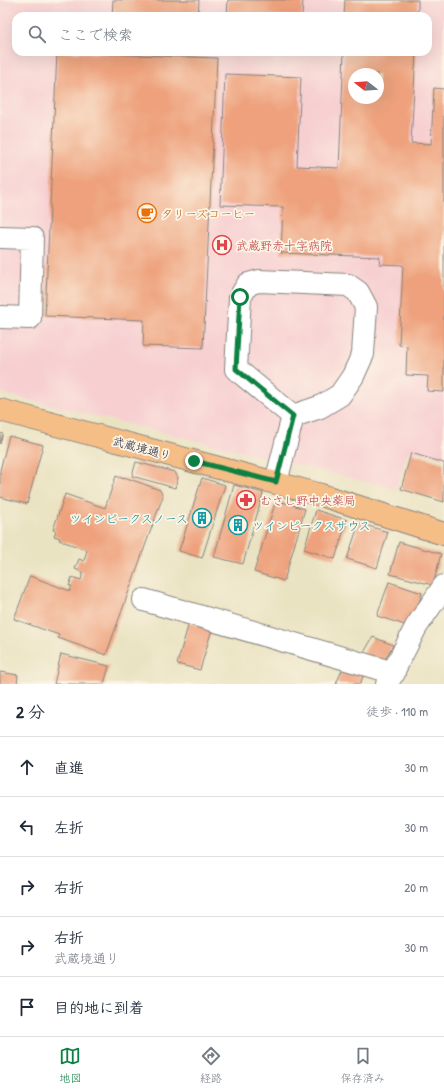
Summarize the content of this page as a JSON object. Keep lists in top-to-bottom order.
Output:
{
  "streets": {
    "main road": ["武蔵境通り"]
  },
  "places": {
    "cafe": ["タリーズコーヒー"],
    "hospital": ["武蔵野赤十字病院"],
    "pharmacy": ["むさし野中央薬局"],
    "building": ["ツインピークスノース", "ツインピークスサウス"]
  },
  "north": "left",
  "page": {
    "search": "ここで検索",
    "heading": ["2 分", "徒歩 · 110 m"],
    "list": [
      ["直進", "30 m"],
      ["左折", "30 m"],
      ["右折", "20 m"],
      ["右折", "武蔵境通り", "30 m"],
      "目的地に到着"
    ],
    "nav": ["地図", "経路", "保存済み"]
  }
}
